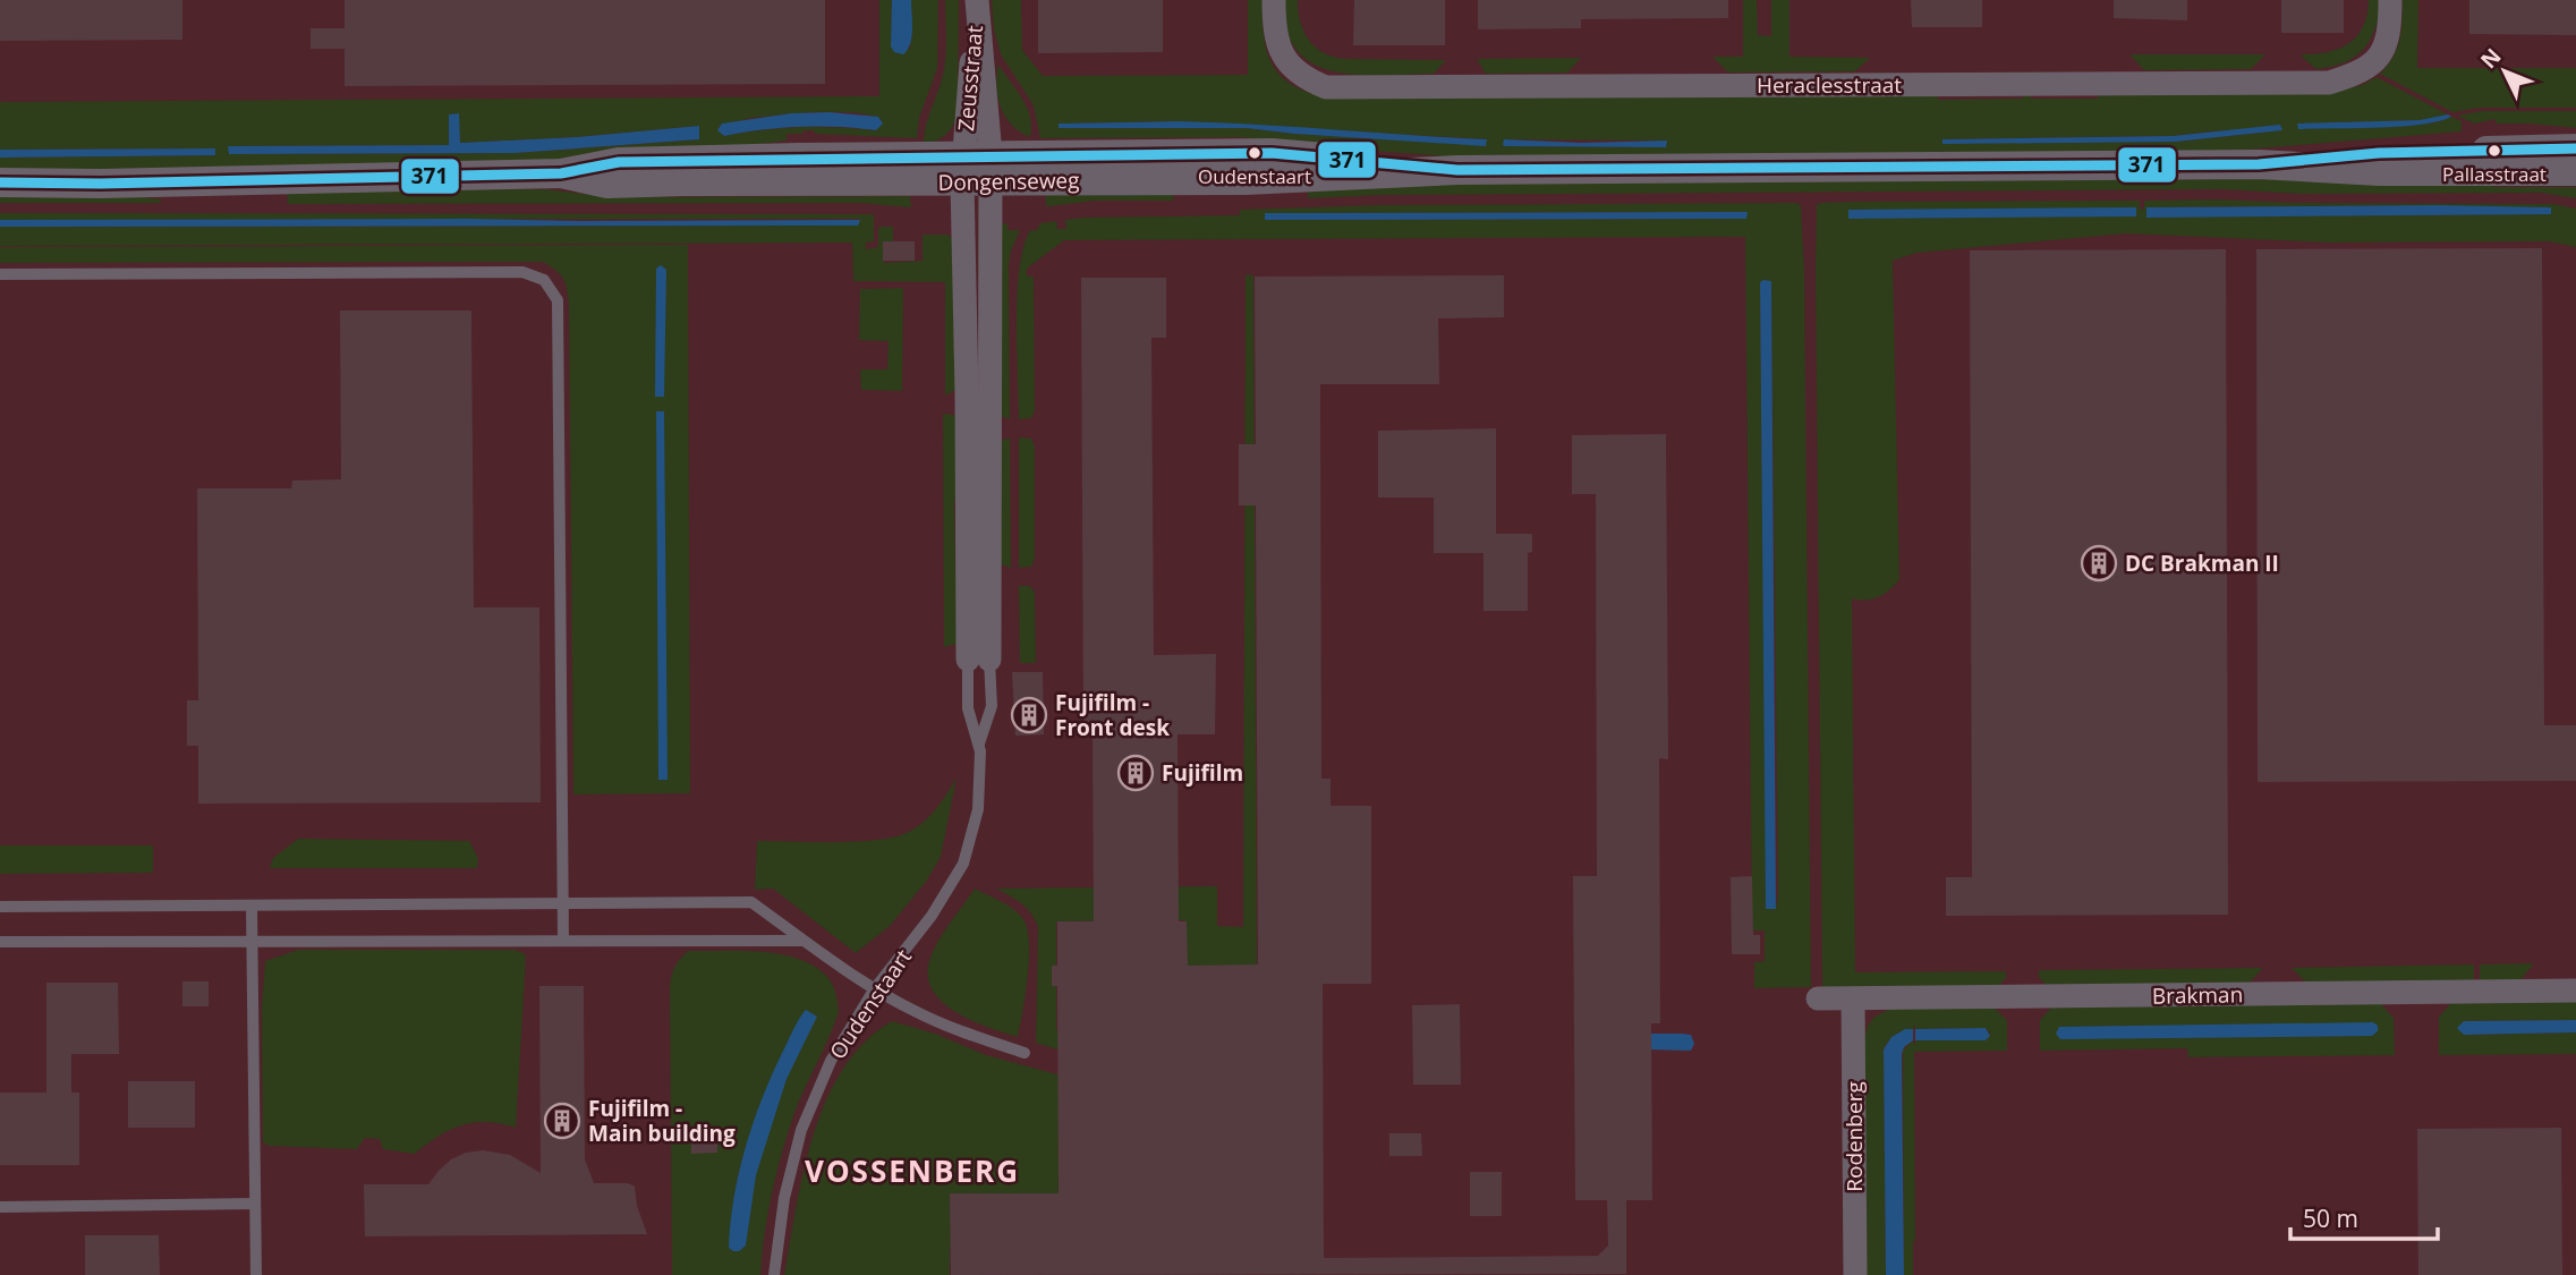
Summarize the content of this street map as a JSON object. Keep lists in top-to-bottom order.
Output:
{
  "streets": {
    "street": [
      "Zeusstraat",
      "Heraclesstraat",
      "Dongenseweg",
      "Brakman",
      "Oudenstaart",
      "Rodenberg"
    ]
  },
  "crossings": [
    ["Zeusstraat", "Dongenseweg"],
    ["Zeusstraat", "Oudenstaart"],
    ["Dongenseweg", "Oudenstaart"],
    ["Brakman", "Rodenberg"]
  ],
  "districts": ["VOSSENBERG"],
  "places": {
    "other": ["Pallasstraat", "Oudenstaart"],
    "building": [
      "DC Brakman II",
      "Fujifilm - Front desk",
      "Fujifilm",
      "Fujifilm - Main building"
    ]
  },
  "lines": ["transit line 371"],
  "scale_bar": "50 m",
  "north": "top left"
}
